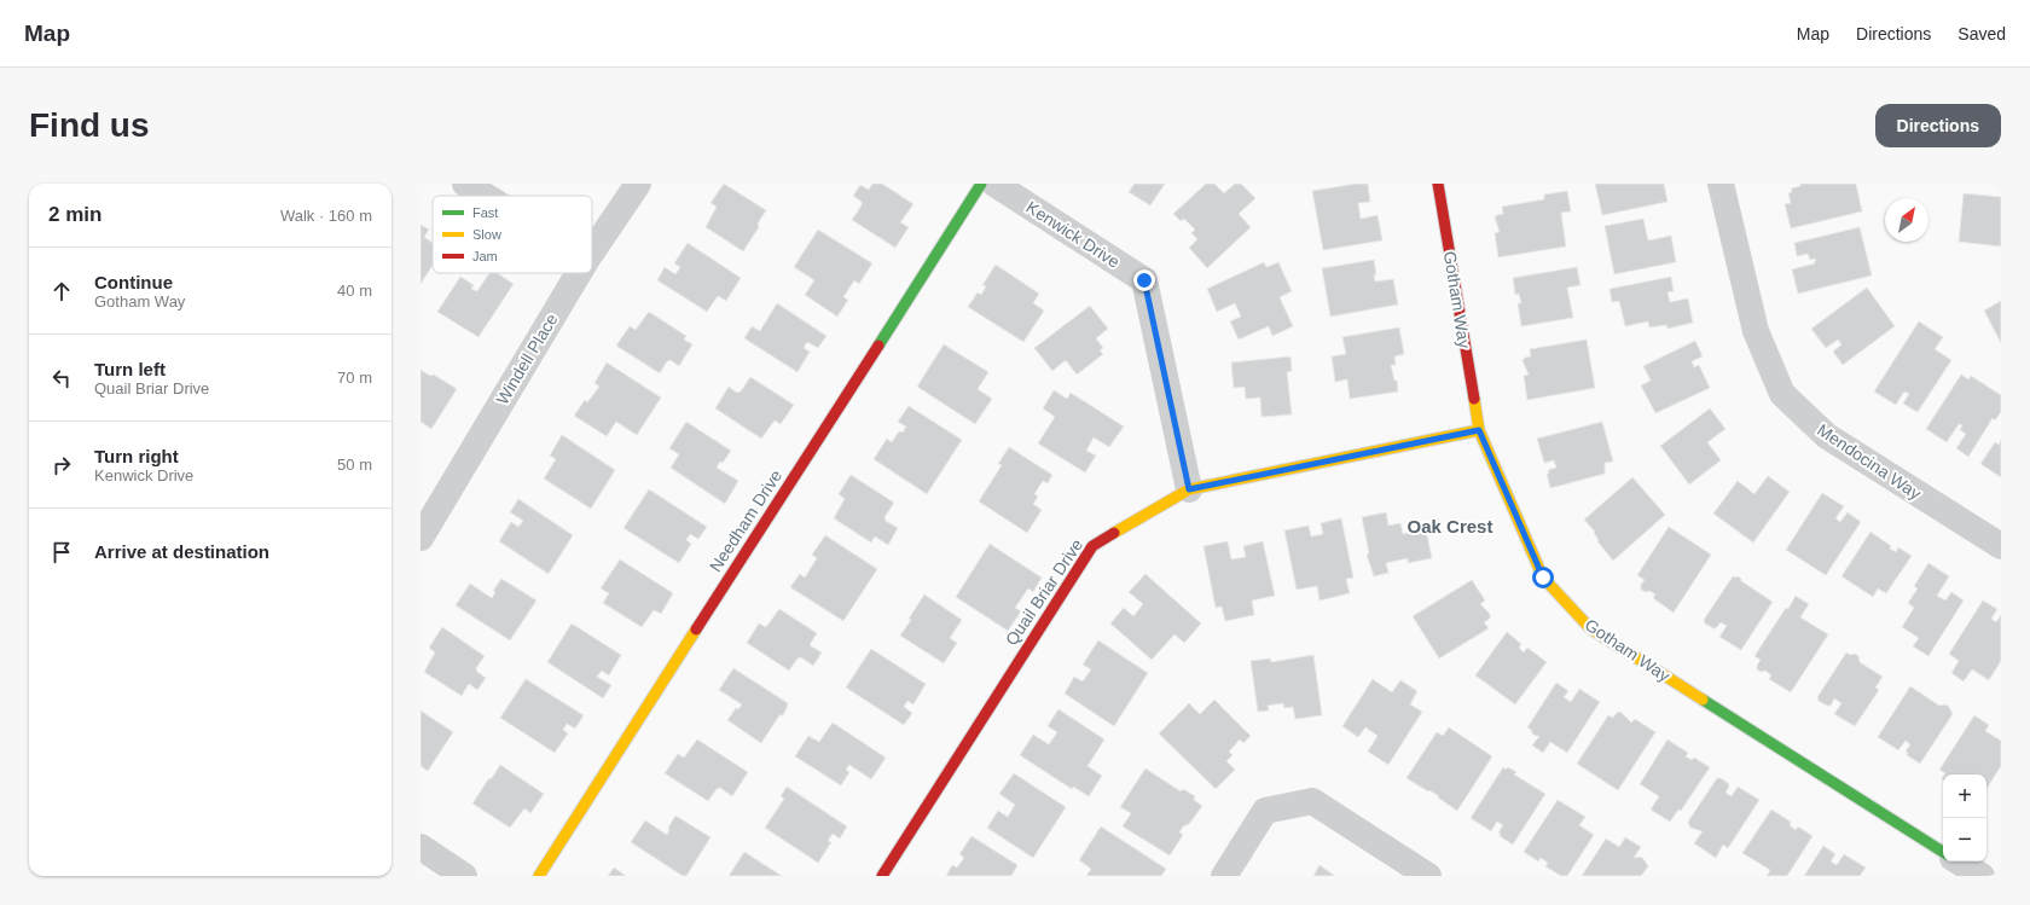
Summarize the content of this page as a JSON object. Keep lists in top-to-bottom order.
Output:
{
  "streets": {
    "street": [
      "Kenwick Drive",
      "Gotham Way",
      "Windell Place",
      "Mendocina Way",
      "Needham Drive",
      "Quail Briar Drive"
    ]
  },
  "crossings": [
    ["Kenwick Drive", "Quail Briar Drive"],
    ["Gotham Way", "Quail Briar Drive"]
  ],
  "districts": ["Oak Crest"],
  "legend": ["Fast", "Slow", "Jam"],
  "north": "top right",
  "page": {
    "header": "Map",
    "nav": ["Map", "Directions", "Saved"],
    "buttons": "Directions",
    "title": "Find us",
    "heading": ["2 min", "Walk · 160 m"],
    "list": [
      ["Continue", "Gotham Way", "40 m"],
      ["Turn left", "Quail Briar Drive", "70 m"],
      ["Turn right", "Kenwick Drive", "50 m"],
      "Arrive at destination"
    ],
    "map_buttons": ["+", "−"]
  }
}
